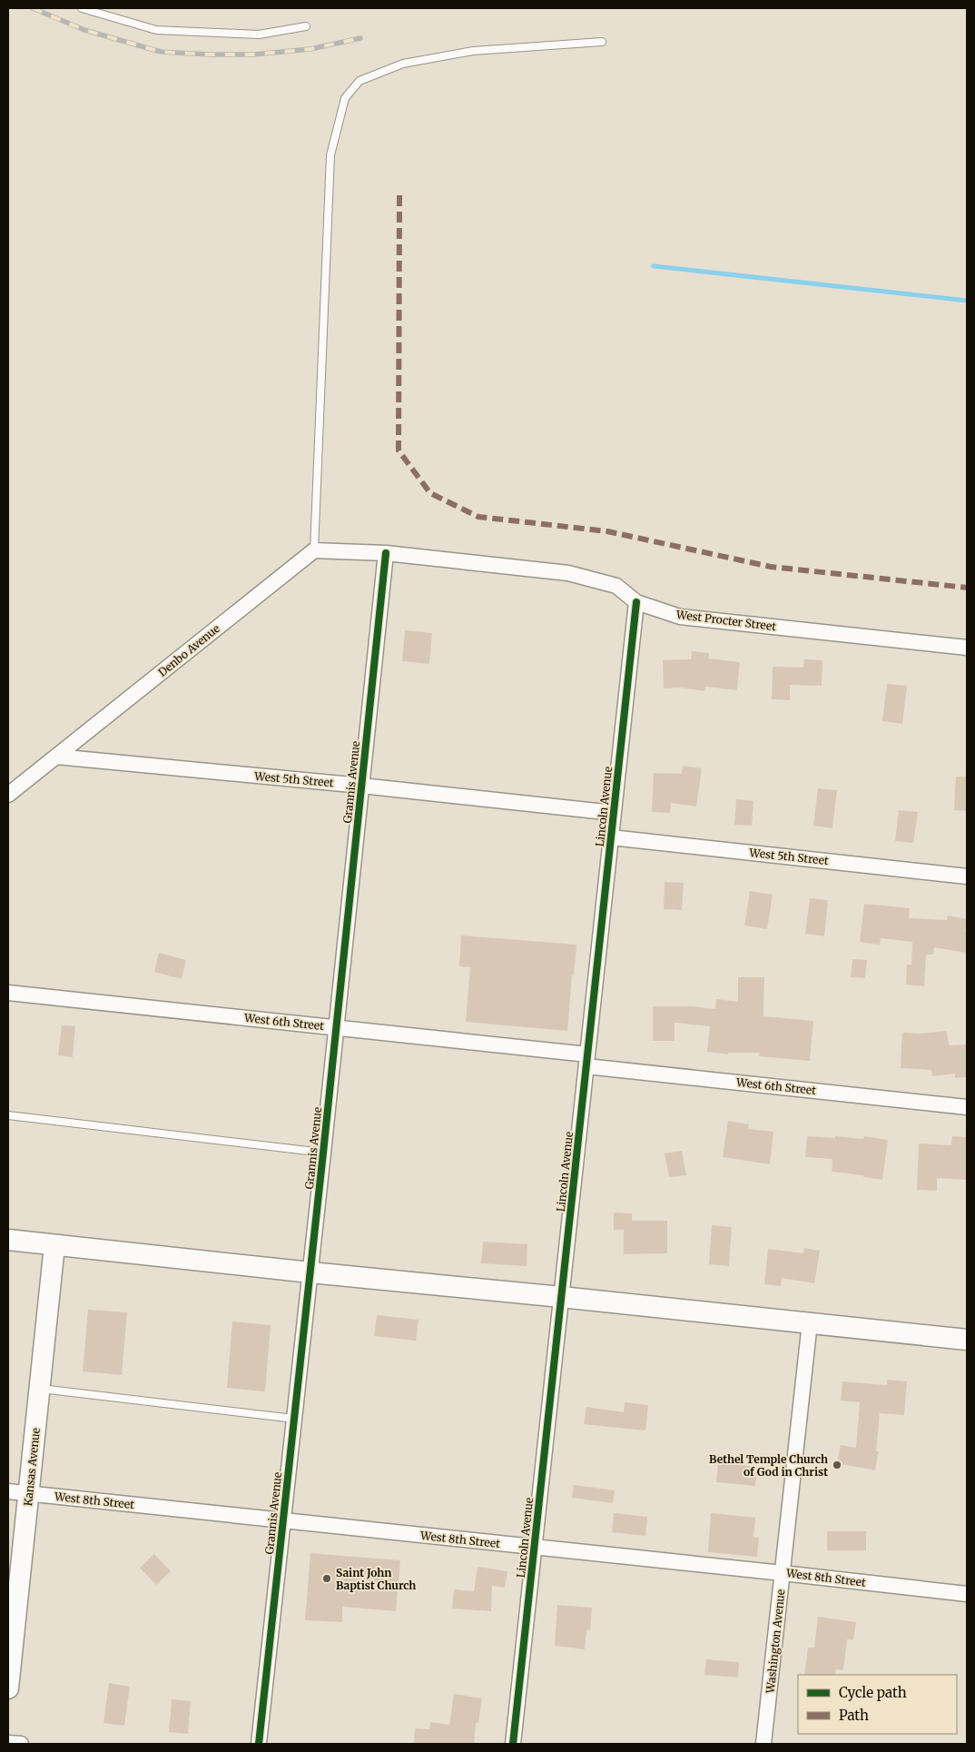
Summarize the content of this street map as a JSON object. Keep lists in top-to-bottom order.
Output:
{
  "streets": {
    "main road": ["Kansas Avenue"],
    "street": [
      "West Procter Street",
      "Denbo Avenue",
      "West 5th Street",
      "Grannis Avenue",
      "Lincoln Avenue",
      "West 6th Street",
      "West 8th Street",
      "Washington Avenue"
    ]
  },
  "crossings": [
    ["West Procter Street", "Grannis Avenue"],
    ["West Procter Street", "Lincoln Avenue"],
    ["Denbo Avenue", "West 5th Street"],
    ["West 5th Street", "Grannis Avenue"],
    ["West 5th Street", "Lincoln Avenue"],
    ["Grannis Avenue", "West 6th Street"],
    ["Grannis Avenue", "West 8th Street"],
    ["Lincoln Avenue", "West 6th Street"],
    ["Lincoln Avenue", "West 8th Street"],
    ["Kansas Avenue", "West 8th Street"],
    ["West 8th Street", "Washington Avenue"]
  ],
  "places": ["Bethel Temple Church of God in Christ", "Saint John Baptist Church"],
  "legend": ["Cycle path", "Path"]
}
